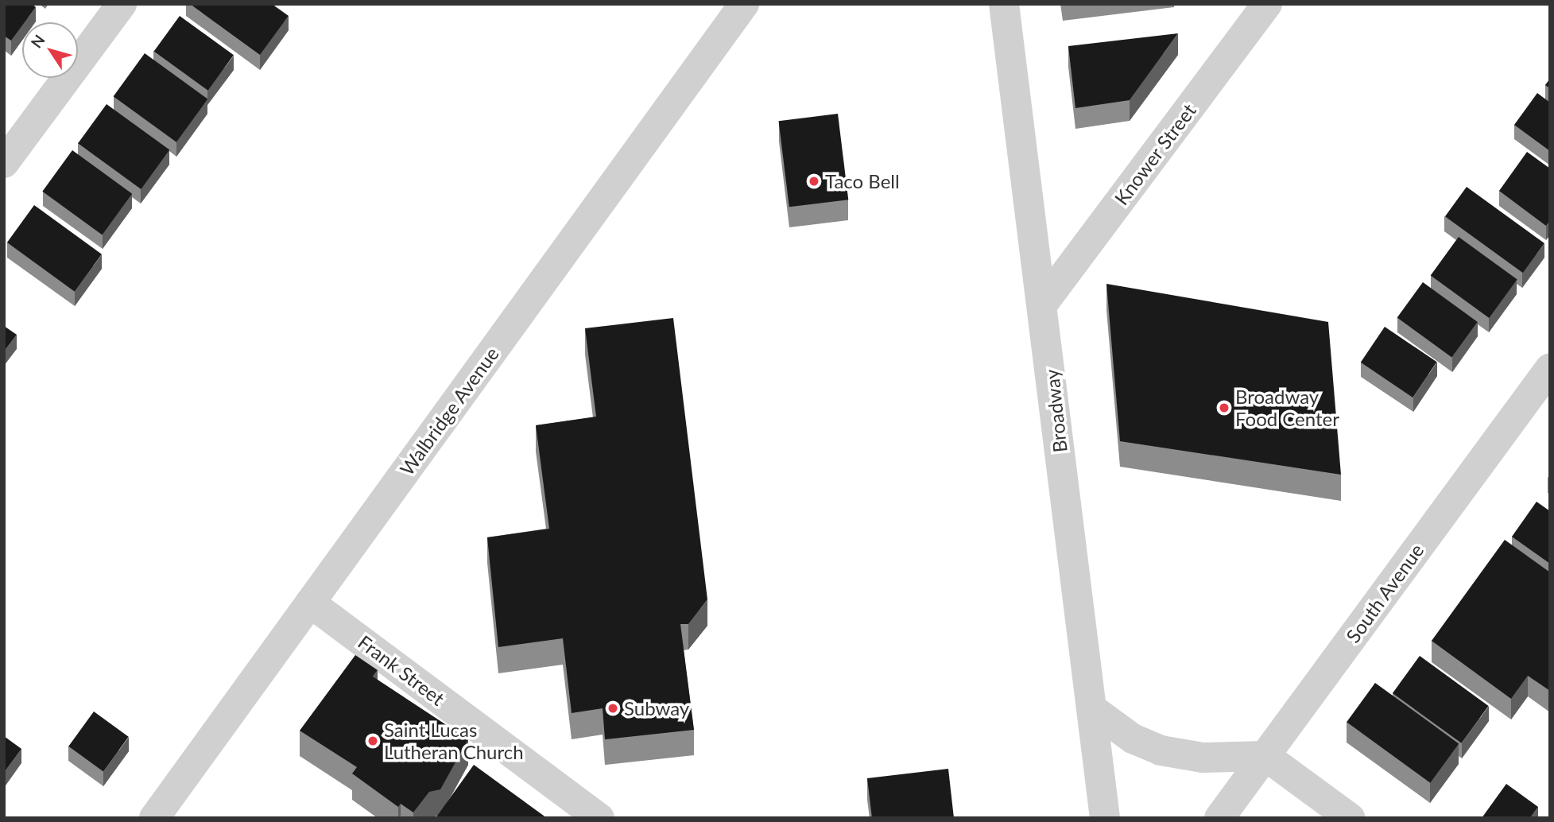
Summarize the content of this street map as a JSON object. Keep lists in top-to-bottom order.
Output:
{
  "streets": {
    "street": [
      "Knower Street",
      "Walbridge Avenue",
      "Broadway",
      "South Avenue",
      "Frank Street"
    ]
  },
  "crossings": [
    ["Knower Street", "Broadway"],
    ["Walbridge Avenue", "Frank Street"]
  ],
  "places": [
    "Taco Bell",
    "Broadway Food Center",
    "Subway",
    "Saint Lucas Lutheran Church"
  ],
  "north": "top left"
}
